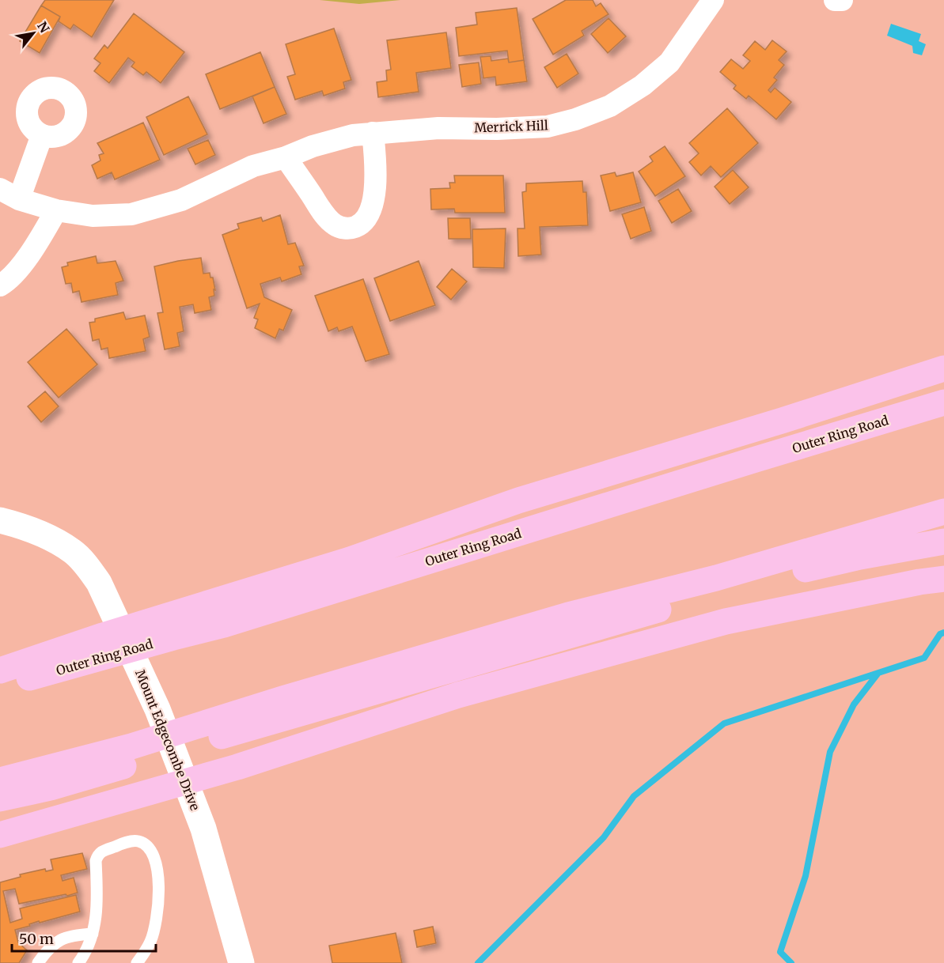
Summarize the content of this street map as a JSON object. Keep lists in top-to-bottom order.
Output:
{
  "streets": {
    "highway": ["Outer Ring Road"],
    "street": ["Merrick Hill", "Mount Edgecombe Drive"]
  },
  "scale_bar": "50 m",
  "north": "top right"
}
